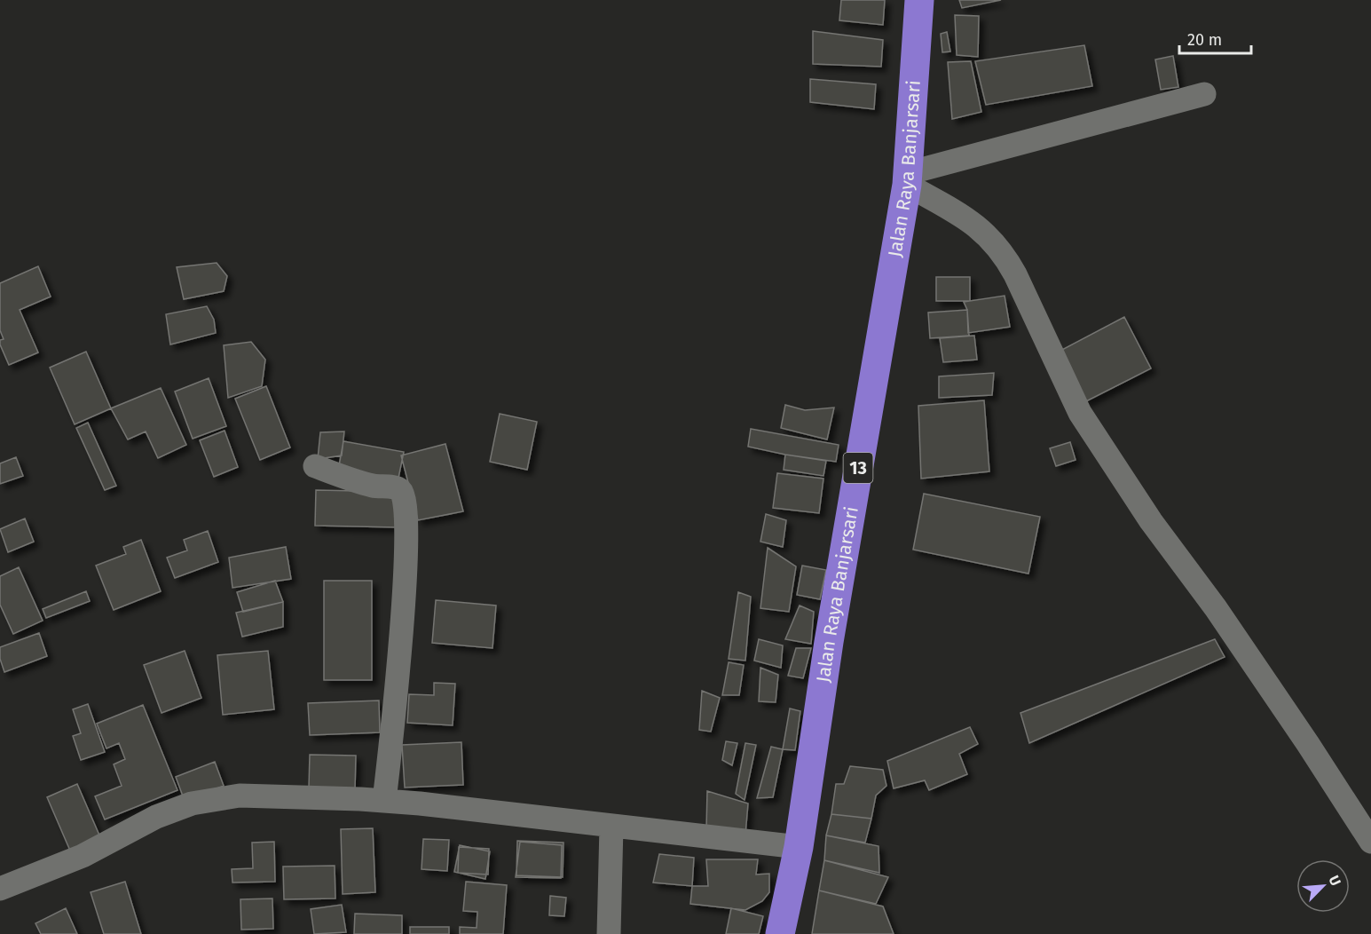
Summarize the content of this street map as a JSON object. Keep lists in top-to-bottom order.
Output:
{
  "streets": {
    "highway": ["Jalan Raya Banjarsari", "13"]
  },
  "scale_bar": "20 m",
  "north": "top right"
}
